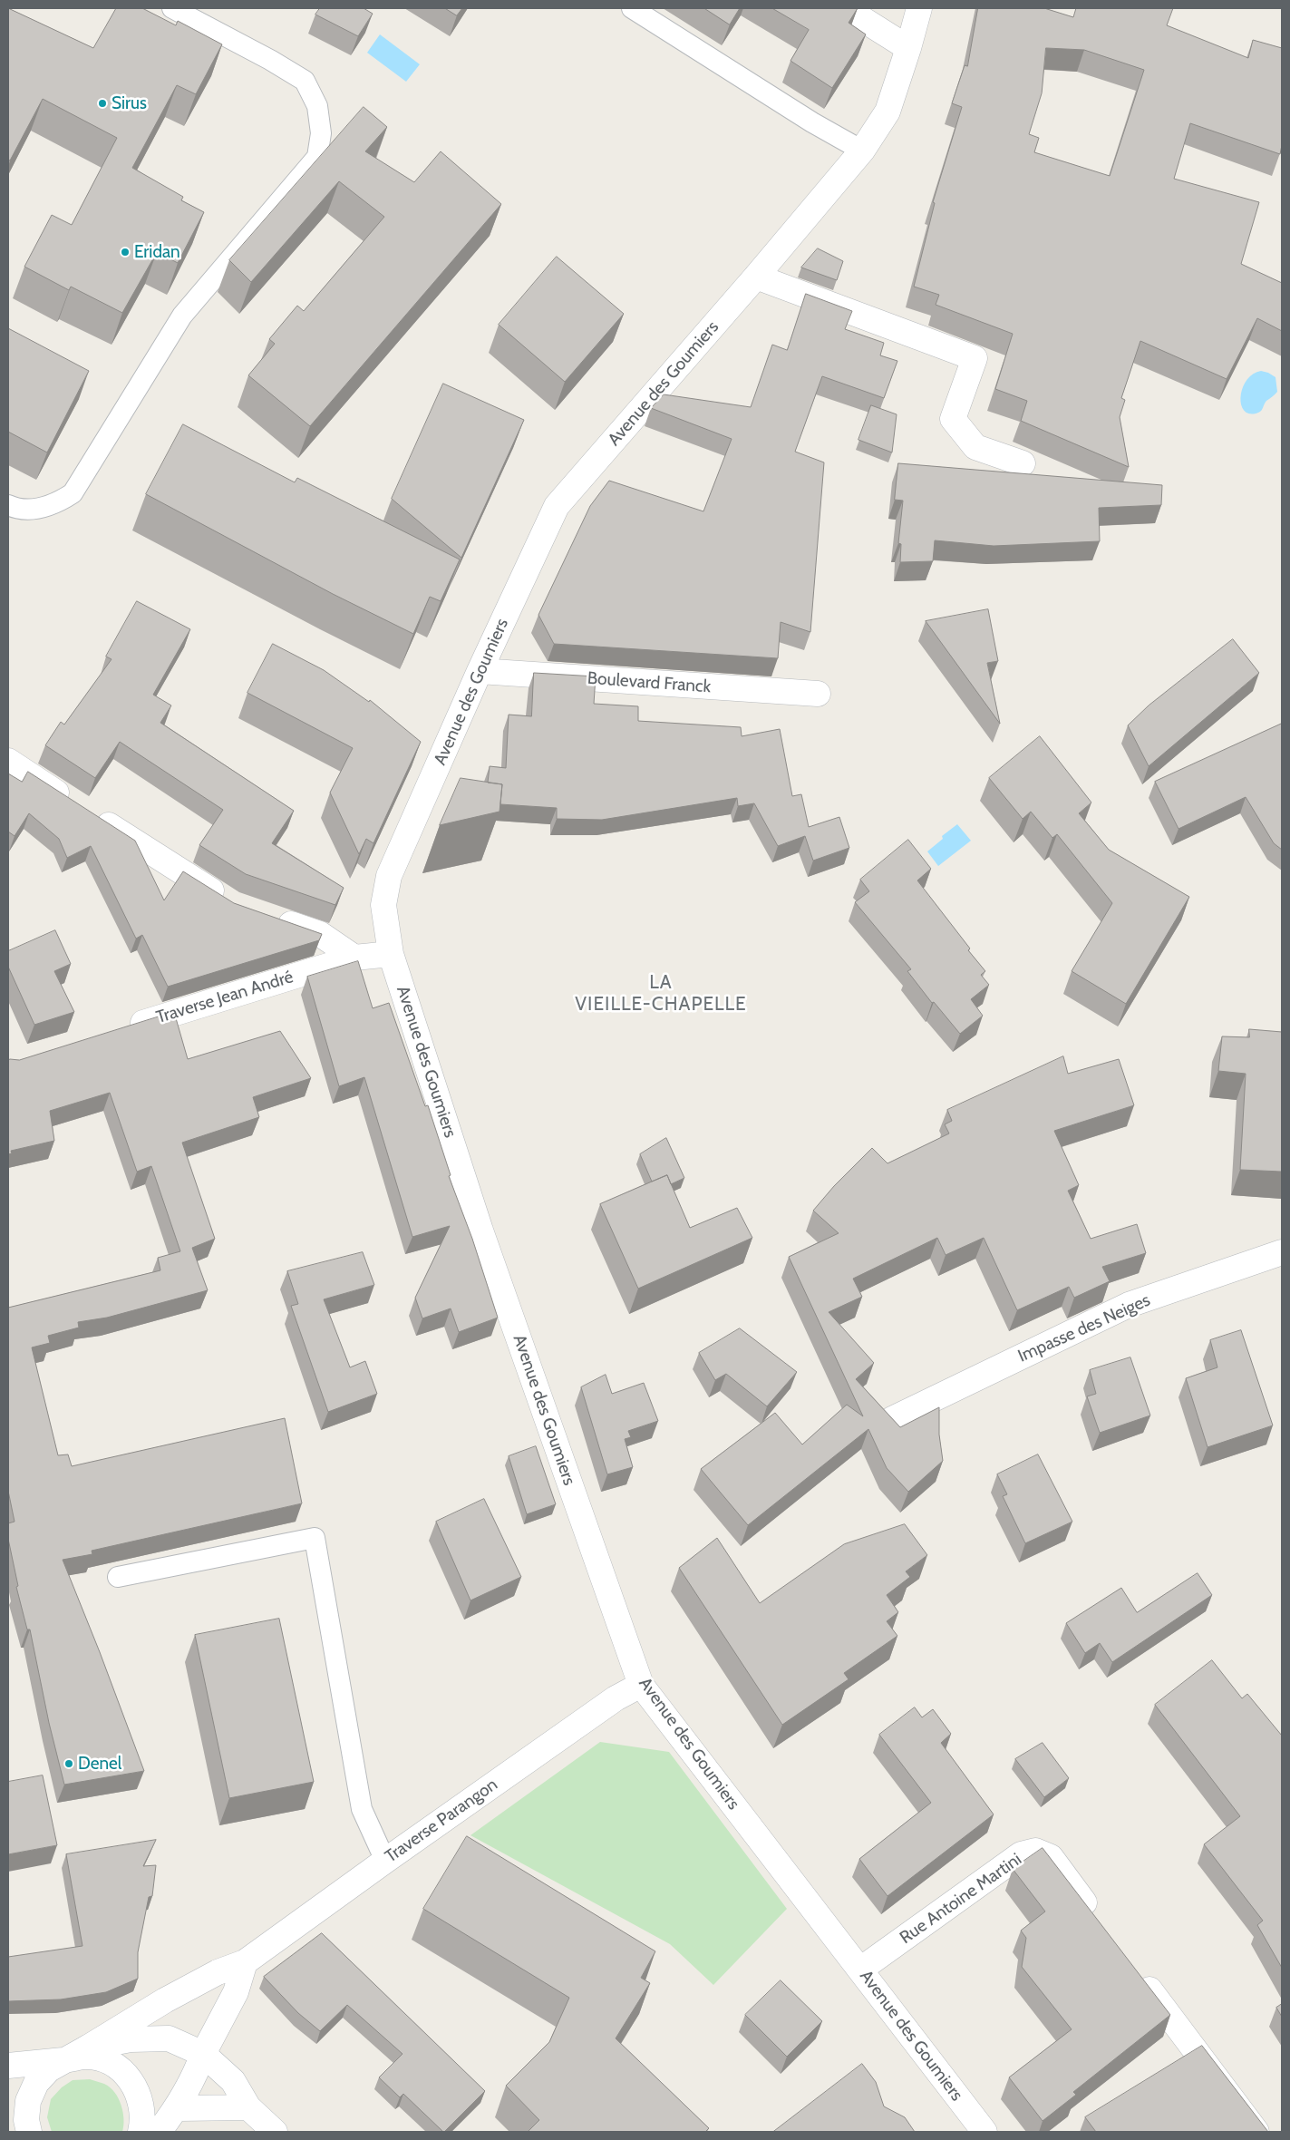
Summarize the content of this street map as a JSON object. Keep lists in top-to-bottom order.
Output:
{
  "streets": {
    "street": [
      "Avenue des Goumiers",
      "Boulevard Franck",
      "Traverse Jean André",
      "Impasse des Neiges",
      "Traverse Parangon",
      "Rue Antoine Martini"
    ]
  },
  "crossings": [
    ["Avenue des Goumiers", "Boulevard Franck"],
    ["Avenue des Goumiers", "Traverse Jean André"],
    ["Avenue des Goumiers", "Traverse Parangon"],
    ["Avenue des Goumiers", "Rue Antoine Martini"]
  ],
  "districts": ["LA VIEILLE-CHAPELLE"],
  "places": ["Sirus", "Eridan", "Denel"]
}
